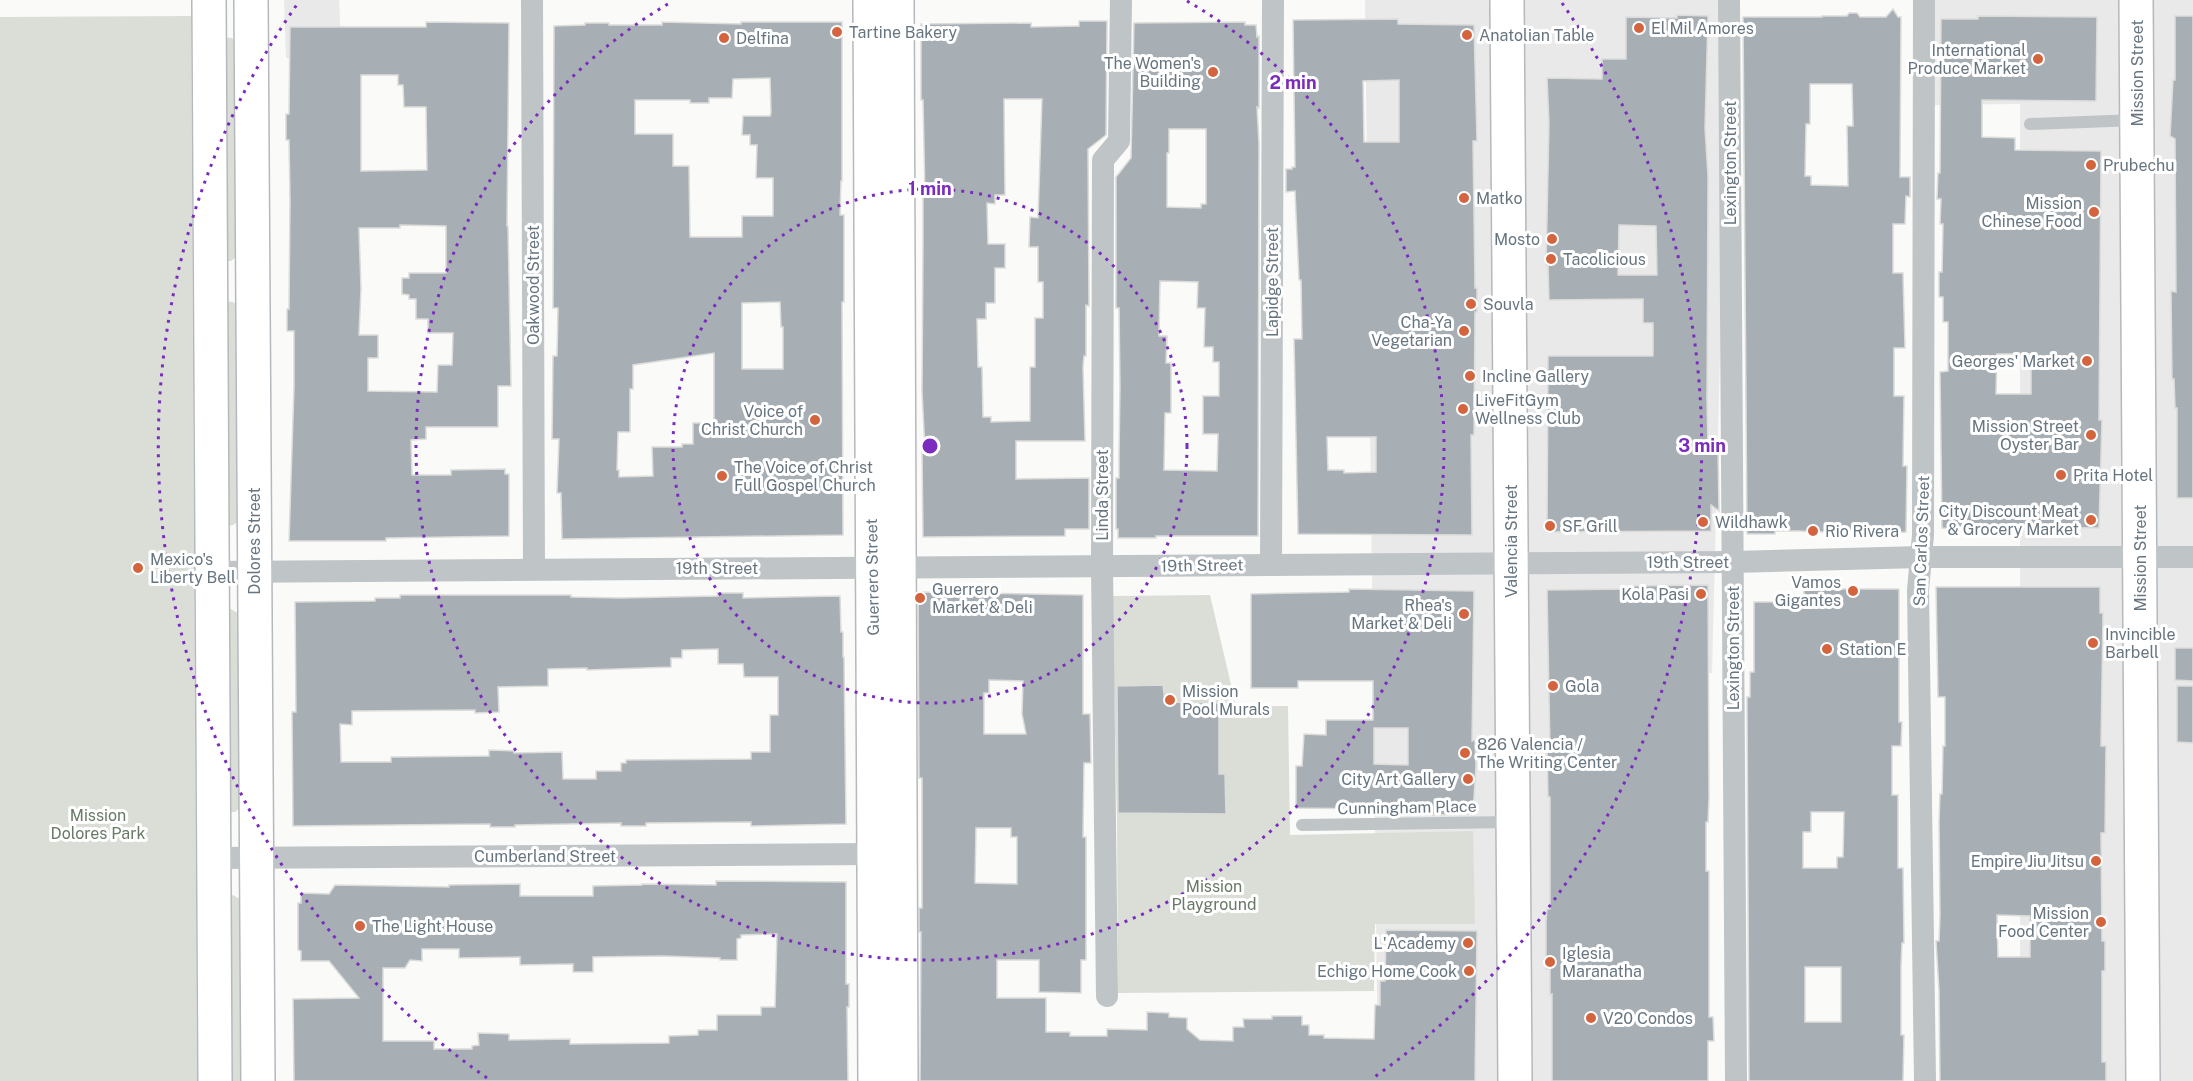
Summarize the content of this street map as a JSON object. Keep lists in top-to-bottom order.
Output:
{
  "streets": {
    "main road": [
      "Mission Street",
      "Dolores Street",
      "Valencia Street",
      "Guerrero Street"
    ],
    "street": [
      "Lexington Street",
      "Lapidge Street",
      "Oakwood Street",
      "Linda Street",
      "San Carlos Street",
      "19th Street",
      "Cumberland Street"
    ],
    "lane": ["Cunningham Place"]
  },
  "crossings": [
    ["Mission Street", "19th Street"],
    ["Lexington Street", "19th Street"],
    ["Lapidge Street", "19th Street"],
    ["Oakwood Street", "19th Street"],
    ["Linda Street", "19th Street"],
    ["Dolores Street", "19th Street"],
    ["Dolores Street", "Cumberland Street"],
    ["Valencia Street", "19th Street"],
    ["Valencia Street", "Cunningham Place"],
    ["San Carlos Street", "19th Street"],
    ["19th Street", "Guerrero Street"],
    ["Guerrero Street", "Cumberland Street"]
  ],
  "parks": ["Mission Dolores Park", "Mission Playground"],
  "places": [
    "El Mil Amores",
    "Tartine Bakery",
    "Anatolian Table",
    "Delfina",
    "International Produce Market",
    "The Women's Building",
    "Prubechu",
    "Matko",
    "Mission Chinese Food",
    "Mosto",
    "Tacolicious",
    "Souvla",
    "Cha-Ya Vegetarian",
    "Georges' Market",
    "Incline Gallery",
    "LiveFitGym Wellness Club",
    "Voice of Christ Church",
    "Mission Street Oyster Bar",
    "Prita Hotel",
    "The Voice of Christ Full Gospel Church",
    "City Discount Meat & Grocery Market",
    "Wildhawk",
    "SF Grill",
    "Rio Rivera",
    "Mexico's Liberty Bell",
    "Vamos Gigantes",
    "Kola Pasi",
    "Guerrero Market & Deli",
    "Rhea's Market & Deli",
    "Invincible Barbell",
    "Station E",
    "Gola",
    "Mission Pool Murals",
    "826 Valencia / The Writing Center",
    "City Art Gallery",
    "Empire Jiu Jitsu",
    "Mission Food Center",
    "The Light House",
    "L'Academy",
    "Iglesia Maranatha",
    "Echigo Home Cook",
    "V20 Condos"
  ],
  "rings": ["2 min", "1 min", "3 min"]
}
